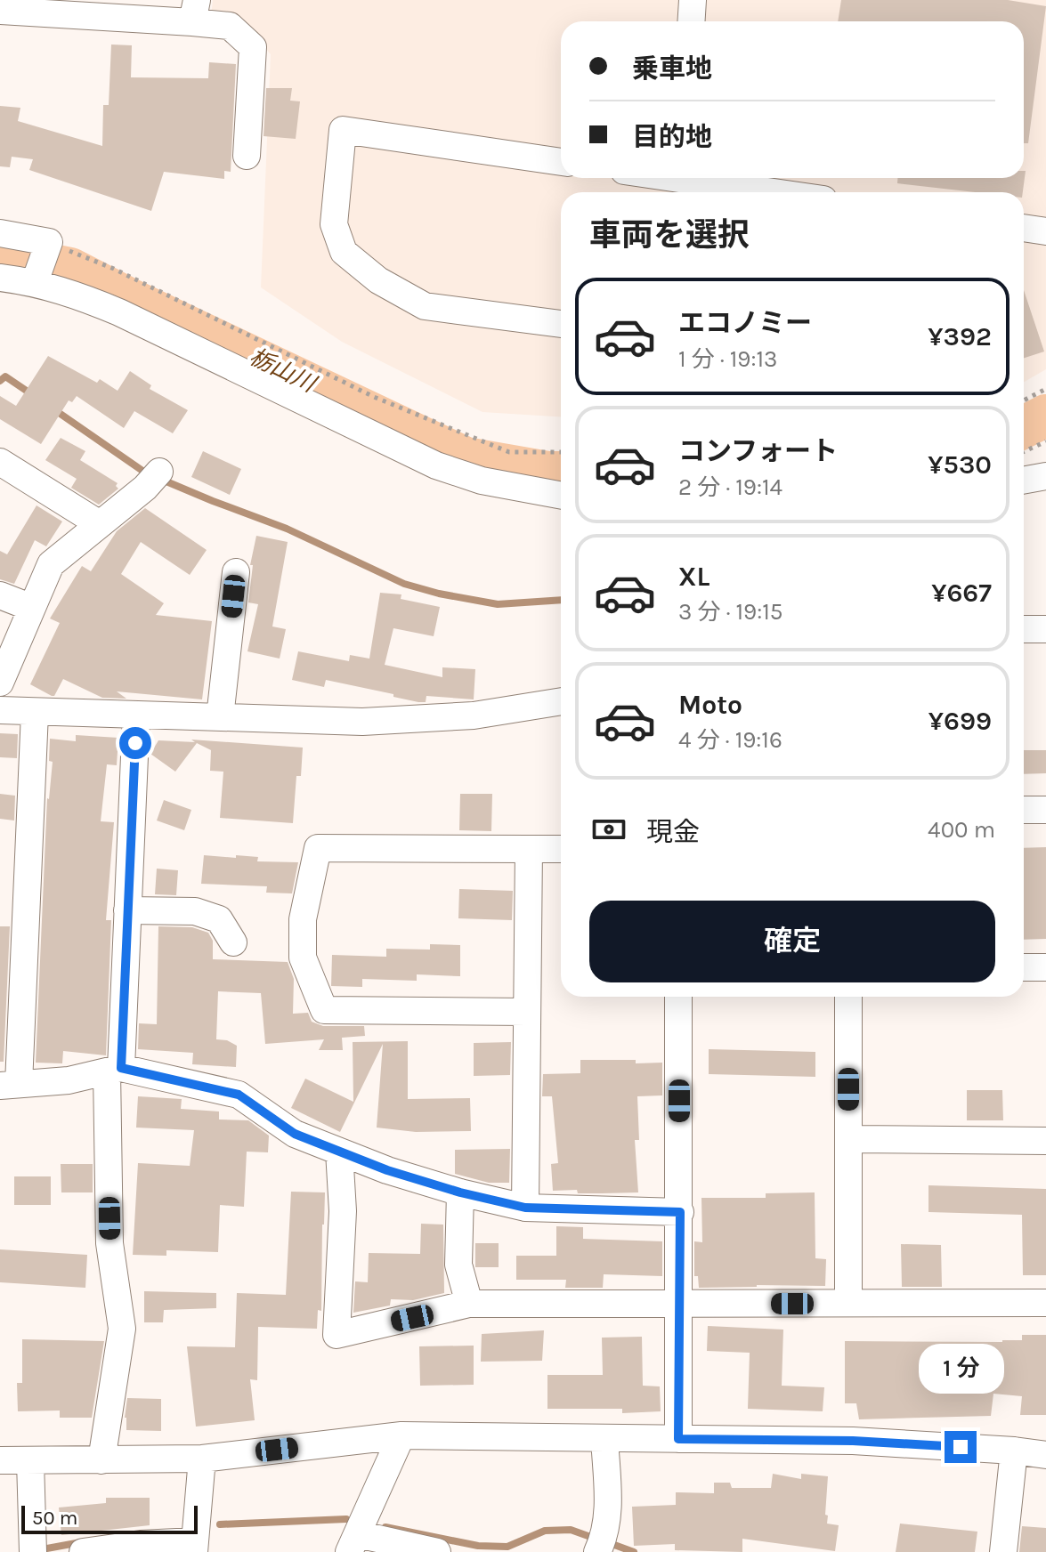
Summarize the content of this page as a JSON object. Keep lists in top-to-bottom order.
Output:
{
  "water": ["栃山川"],
  "scale_bar": "50 m",
  "page": {
    "banner": ["乗車地", "目的地"],
    "heading": "車両を選択",
    "list": [
      {
        "name": "エコノミー",
        "note": "1 分 · 19:13",
        "value": "¥392"
      },
      {
        "name": "コンフォート",
        "note": "2 分 · 19:14",
        "value": "¥530"
      },
      {
        "name": "XL",
        "note": "3 分 · 19:15",
        "value": "¥667"
      },
      {
        "name": "Moto",
        "note": "4 分 · 19:16",
        "value": "¥699"
      }
    ],
    "pay": ["現金", "400 m"],
    "buttons": "確定",
    "bubble": "1 分",
    "scale": "50 m"
  }
}
